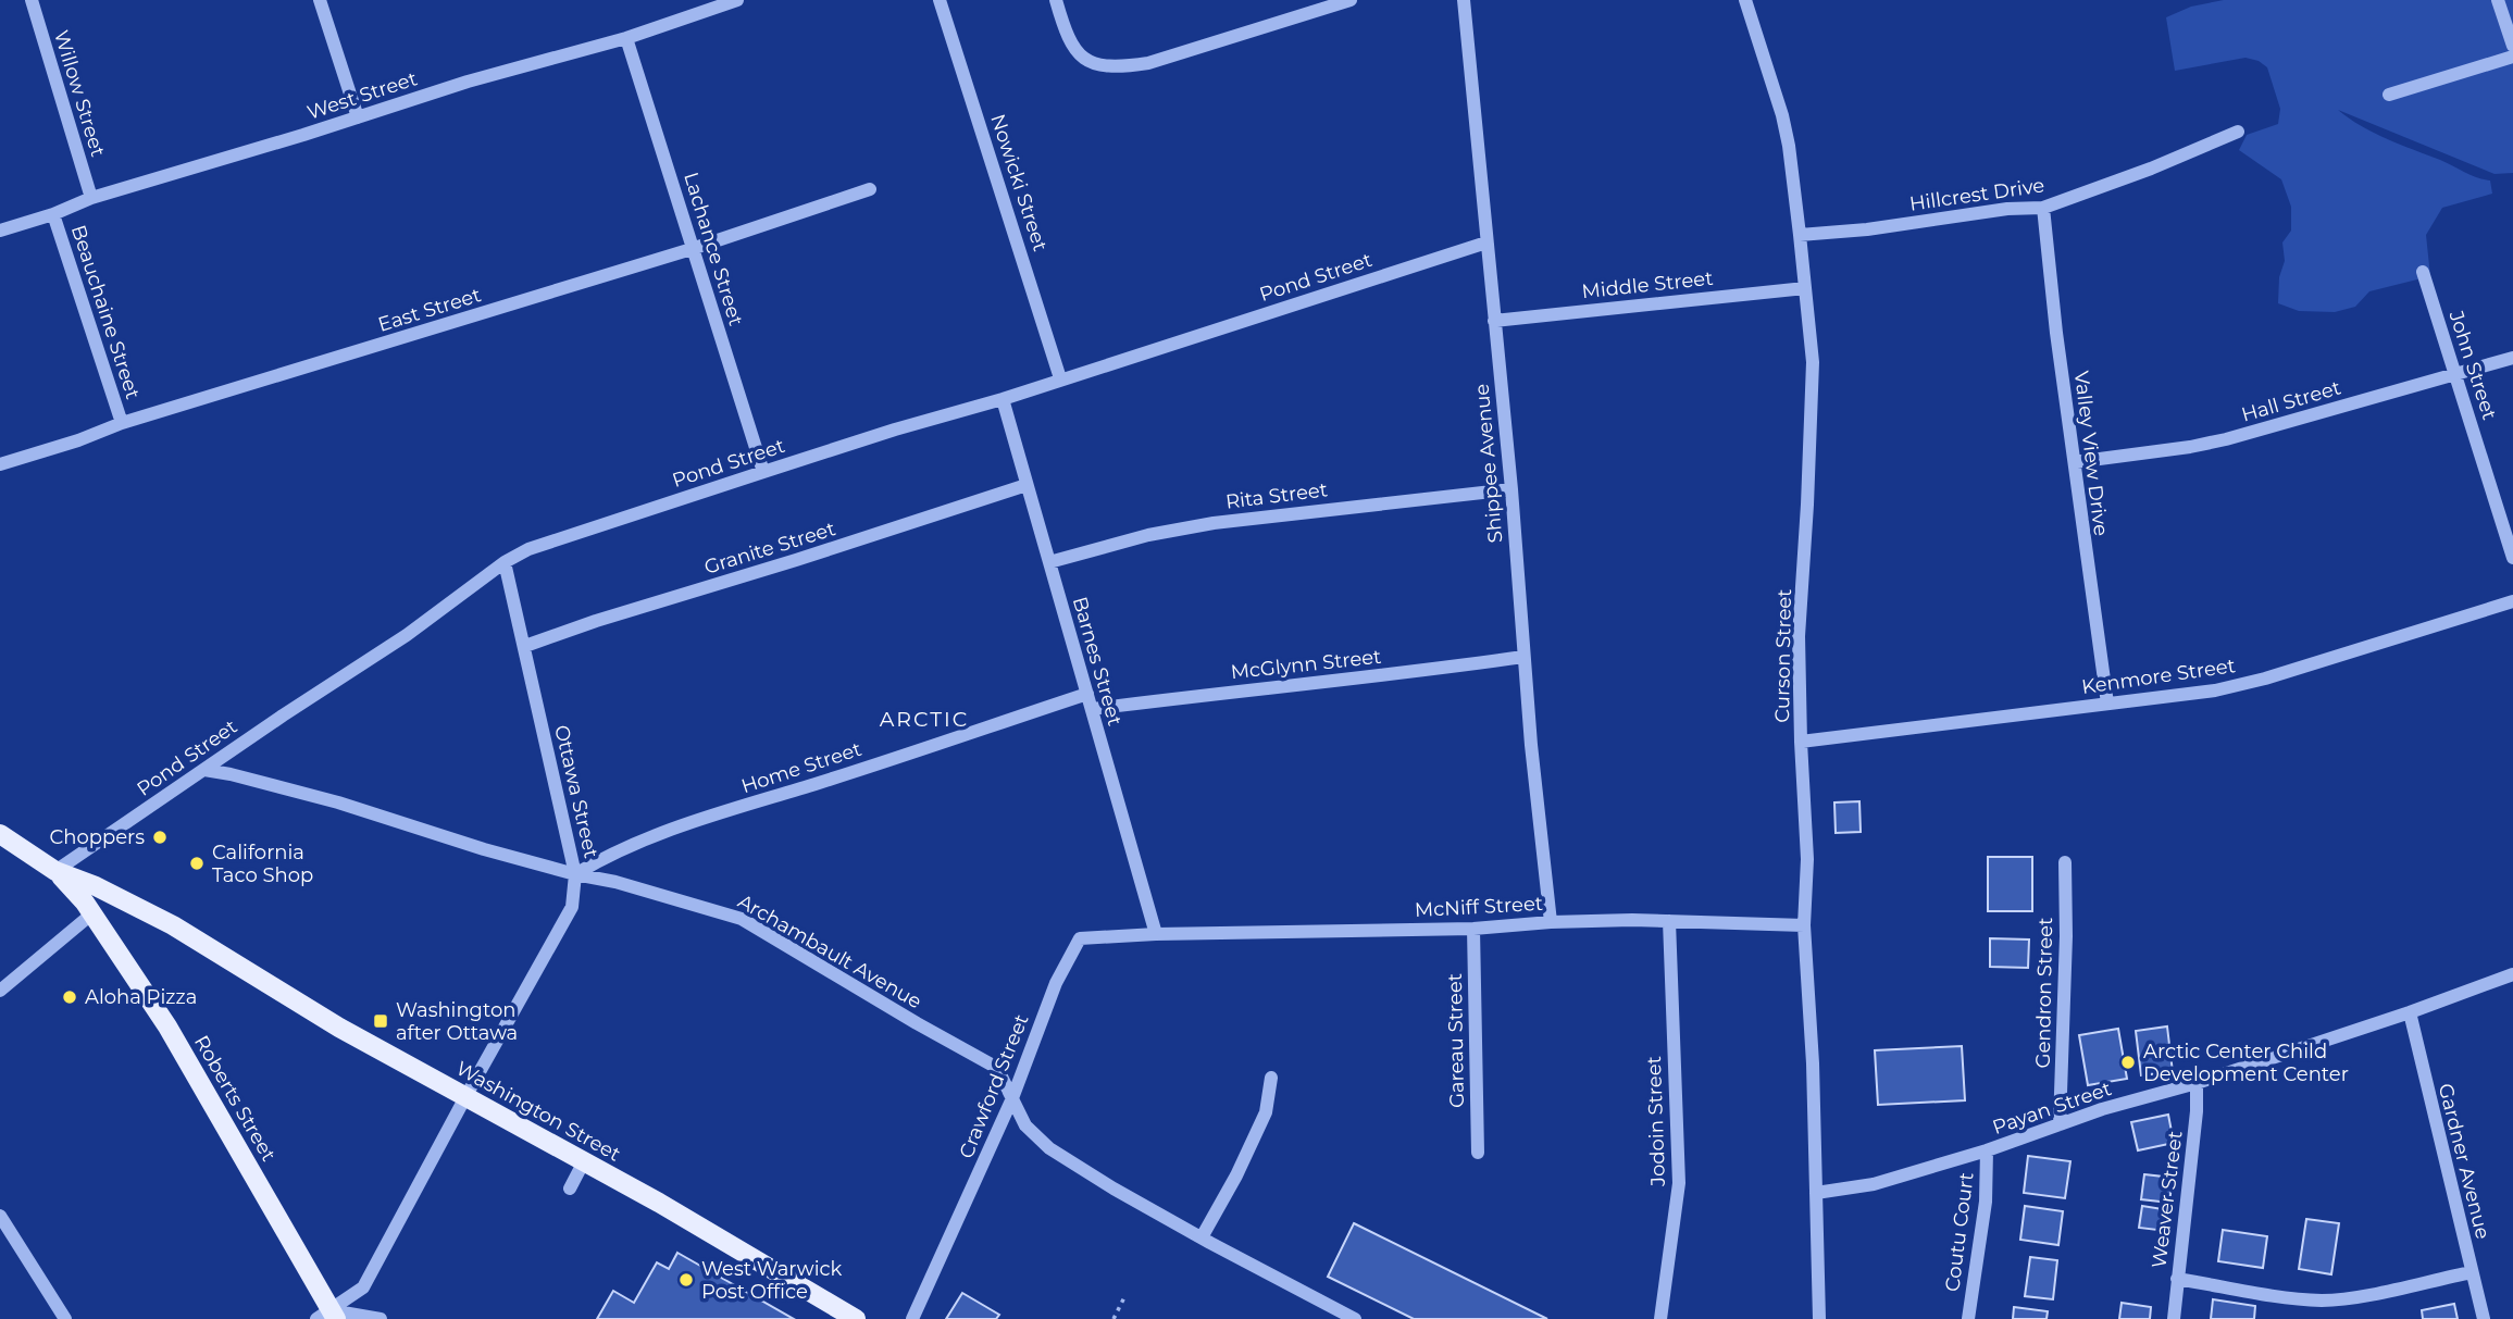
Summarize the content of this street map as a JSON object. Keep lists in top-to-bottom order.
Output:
{
  "streets": {
    "main road": ["Roberts Street", "Washington Street"],
    "street": [
      "Willow Street",
      "West Street",
      "Nowicki Street",
      "Hillcrest Drive",
      "Lachance Street",
      "Pond Street",
      "Middle Street",
      "East Street",
      "Beauchaine Street",
      "John Street",
      "Hall Street",
      "Valley View Drive",
      "Shippee Avenue",
      "Rita Street",
      "Granite Street",
      "Curson Street",
      "Barnes Street",
      "McGlynn Street",
      "Kenmore Street",
      "Home Street",
      "Ottawa Street",
      "McNiff Street",
      "Archambault Avenue",
      "Gendron Street",
      "Gareau Street",
      "Crawford Street",
      "Payan Street",
      "Jodoin Street",
      "Gardner Avenue",
      "Weaver Street",
      "Coutu Court"
    ]
  },
  "crossings": [
    ["Willow Street", "West Street"],
    ["West Street", "Lachance Street"],
    ["West Street", "Beauchaine Street"],
    ["Nowicki Street", "Pond Street"],
    ["Hillcrest Drive", "Valley View Drive"],
    ["Hillcrest Drive", "Curson Street"],
    ["Lachance Street", "Pond Street"],
    ["Lachance Street", "East Street"],
    ["Pond Street", "Shippee Avenue"],
    ["Pond Street", "Barnes Street"],
    ["Pond Street", "Ottawa Street"],
    ["Pond Street", "Archambault Avenue"],
    ["Pond Street", "Roberts Street"],
    ["Pond Street", "Washington Street"],
    ["Middle Street", "Shippee Avenue"],
    ["Middle Street", "Curson Street"],
    ["East Street", "Beauchaine Street"],
    ["John Street", "Hall Street"],
    ["Hall Street", "Valley View Drive"],
    ["Valley View Drive", "Kenmore Street"],
    ["Shippee Avenue", "Rita Street"],
    ["Shippee Avenue", "McGlynn Street"],
    ["Shippee Avenue", "McNiff Street"],
    ["Rita Street", "Barnes Street"],
    ["Granite Street", "Barnes Street"],
    ["Granite Street", "Ottawa Street"],
    ["Curson Street", "Kenmore Street"],
    ["Curson Street", "McNiff Street"],
    ["Curson Street", "Payan Street"],
    ["Barnes Street", "McGlynn Street"],
    ["Barnes Street", "Home Street"],
    ["Barnes Street", "McNiff Street"],
    ["Barnes Street", "Crawford Street"],
    ["Home Street", "Ottawa Street"],
    ["Home Street", "Archambault Avenue"],
    ["Ottawa Street", "Archambault Avenue"],
    ["Ottawa Street", "Roberts Street"],
    ["Ottawa Street", "Washington Street"],
    ["McNiff Street", "Gareau Street"],
    ["McNiff Street", "Crawford Street"],
    ["McNiff Street", "Jodoin Street"],
    ["Archambault Avenue", "Crawford Street"],
    ["Gendron Street", "Payan Street"],
    ["Roberts Street", "Washington Street"],
    ["Payan Street", "Gardner Avenue"],
    ["Payan Street", "Weaver Street"],
    ["Payan Street", "Coutu Court"]
  ],
  "districts": ["ARCTIC"],
  "places": {
    "other": [
      "Choppers",
      "California Taco Shop",
      "Aloha Pizza",
      "Arctic Center Child Development Center",
      "West Warwick Post Office"
    ],
    "transit": ["Washington after Ottawa"]
  }
}
